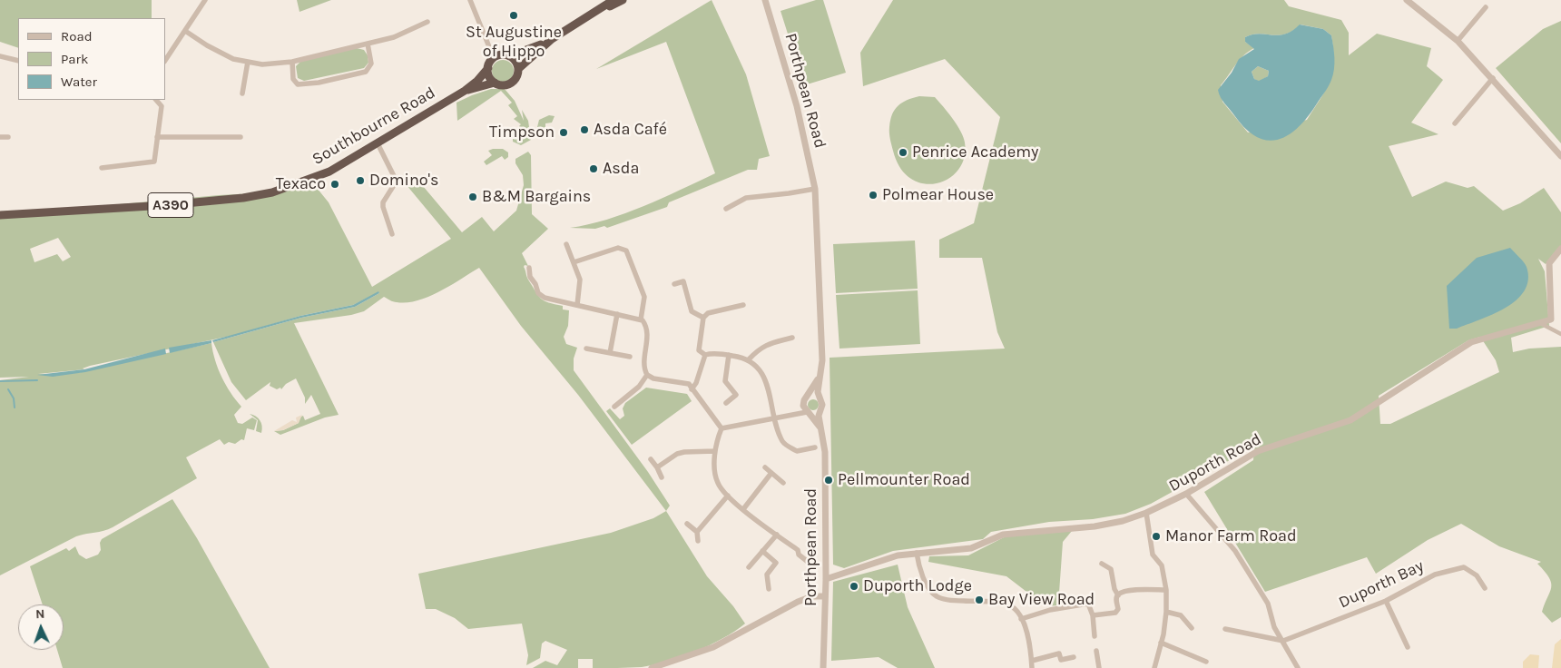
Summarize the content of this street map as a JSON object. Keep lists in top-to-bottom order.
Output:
{
  "streets": {
    "highway": ["Southbourne Road", "A390"],
    "street": ["Porthpean Road", "Duporth Road", "Duporth Bay"]
  },
  "crossings": [
    ["Porthpean Road", "Duporth Road"],
    ["Southbourne Road", "A390"]
  ],
  "places": [
    "St Augustine of Hippo",
    "Asda Café",
    "Timpson",
    "Penrice Academy",
    "Asda",
    "Domino's",
    "Texaco",
    "Polmear House",
    "B&M Bargains",
    "Pellmounter Road",
    "Manor Farm Road",
    "Duporth Lodge",
    "Bay View Road"
  ],
  "legend": ["Road", "Park", "Water"],
  "north": "top"
}
